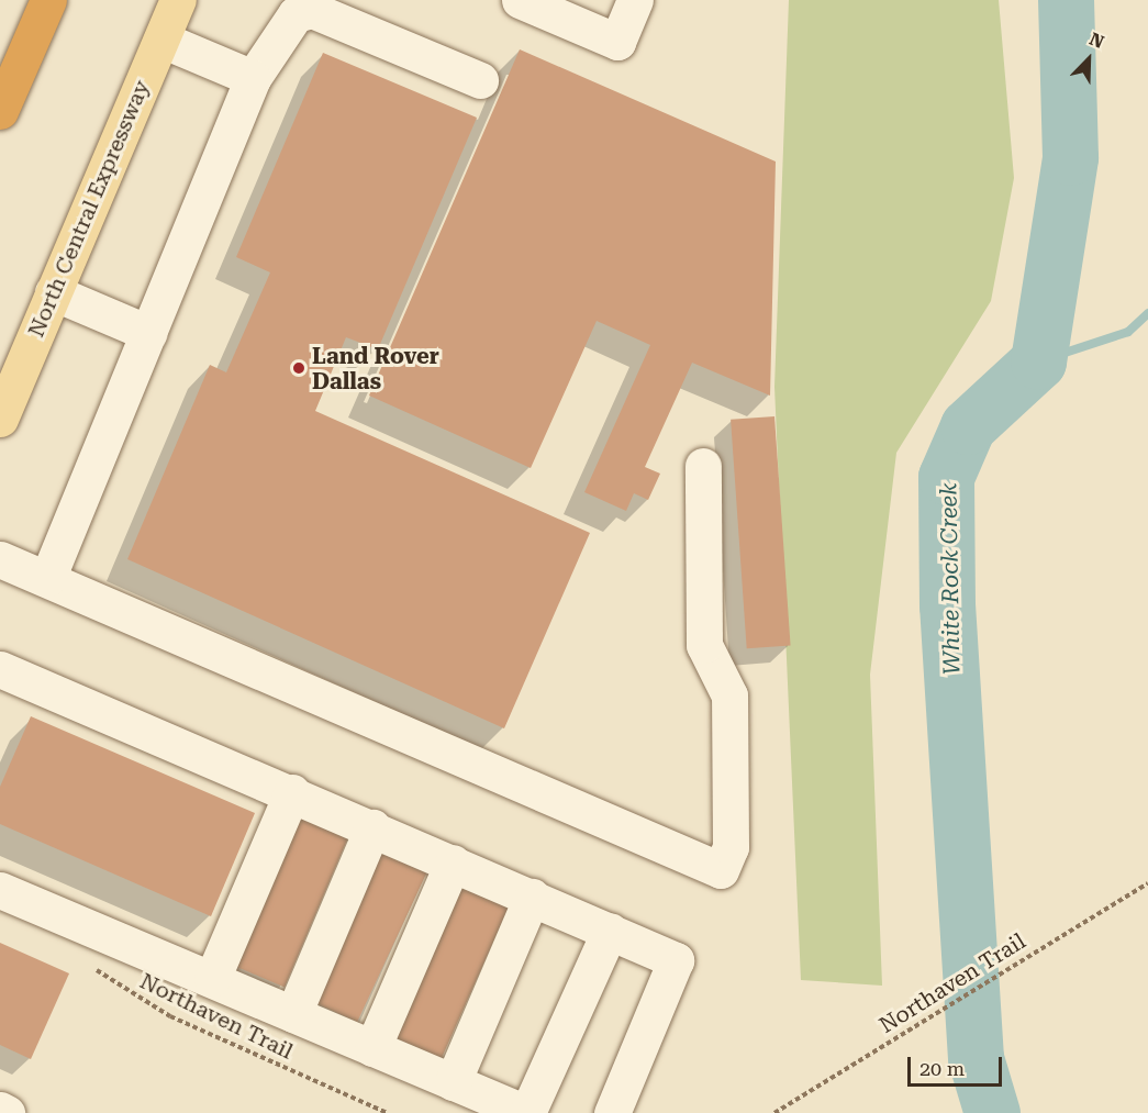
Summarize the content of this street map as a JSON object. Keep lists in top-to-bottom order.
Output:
{
  "streets": {
    "main road": ["North Central Expressway"],
    "path": ["Northaven Trail"]
  },
  "water": ["White Rock Creek"],
  "places": ["Land Rover Dallas"],
  "scale_bar": "20 m",
  "north": "top right"
}
